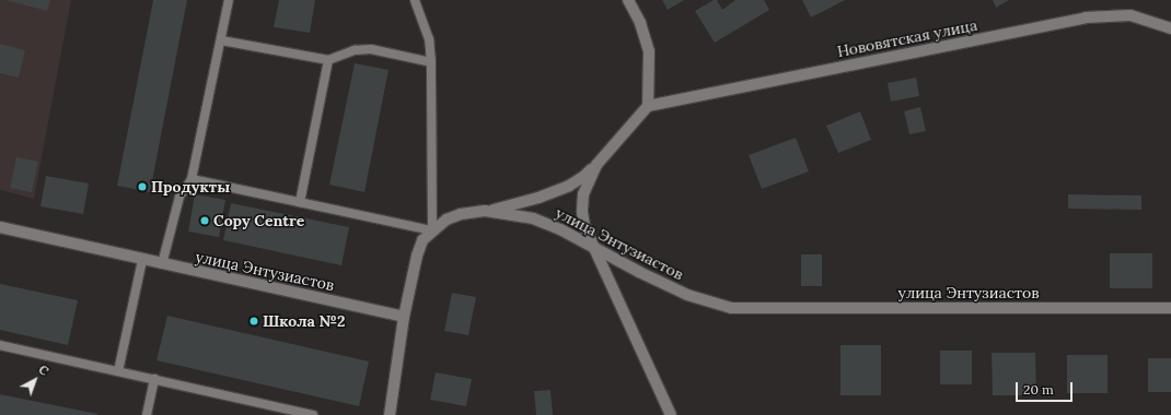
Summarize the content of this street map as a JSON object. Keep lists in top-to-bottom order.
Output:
{
  "streets": {
    "street": ["Нововятская улица", "улица Энтузиастов"]
  },
  "places": ["Продукты", "Copy Centre", "Школа №2"],
  "scale_bar": "20 m",
  "north": "top right"
}
